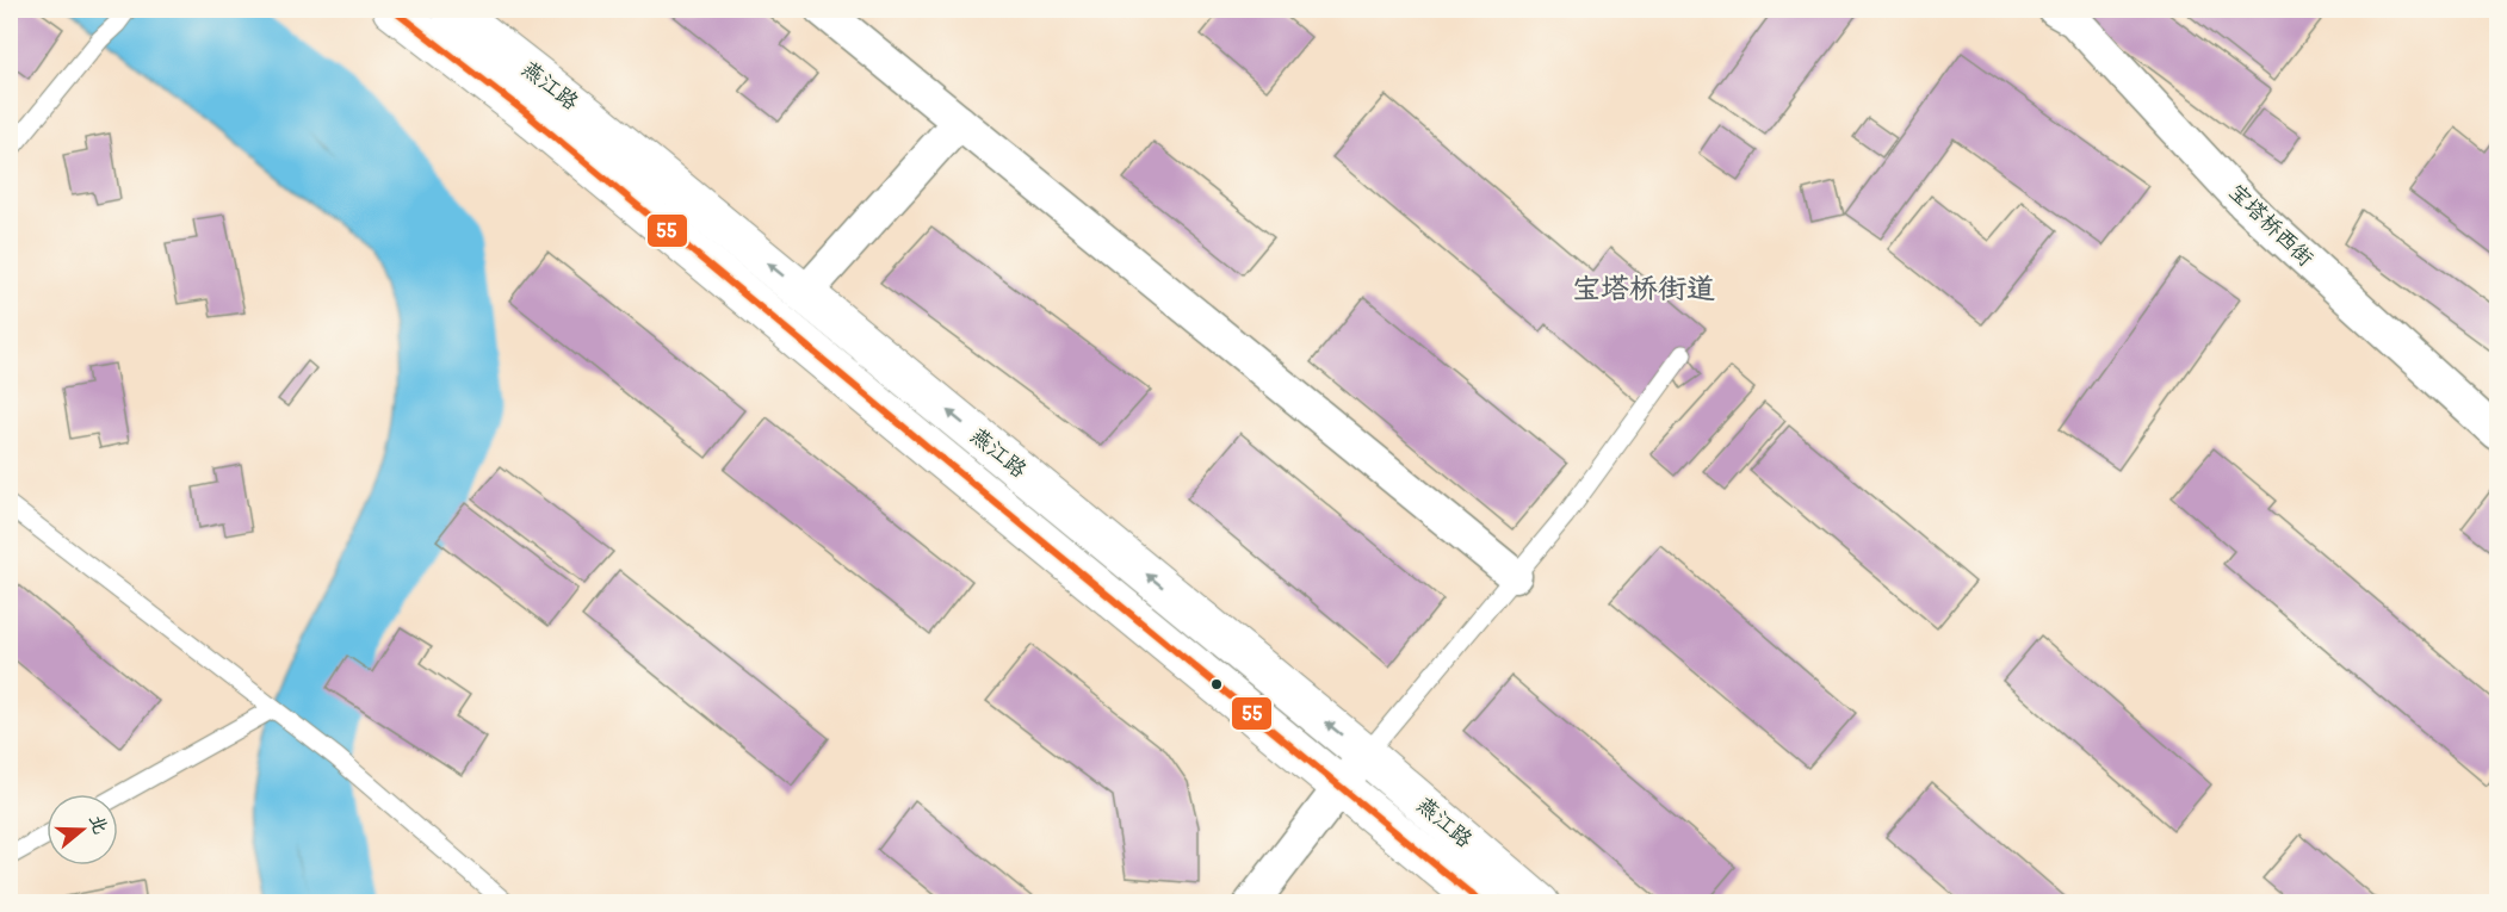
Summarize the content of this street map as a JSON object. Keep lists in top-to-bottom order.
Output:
{
  "streets": {
    "main road": ["燕江路"],
    "street": ["宝塔桥西街"]
  },
  "districts": ["宝塔桥街道"],
  "lines": ["transit line 55"],
  "north": "right"
}
